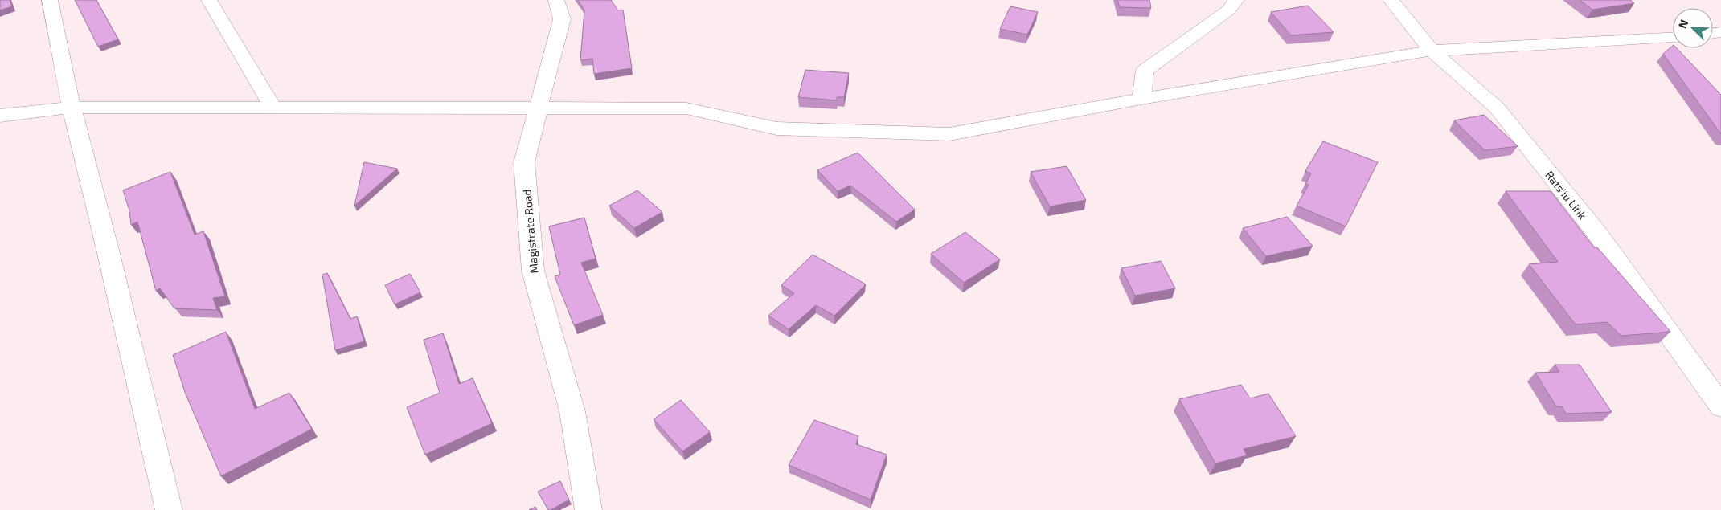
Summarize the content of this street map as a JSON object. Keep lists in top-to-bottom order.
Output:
{
  "streets": {
    "street": ["Rats'iu Link", "Magistrate Road"]
  },
  "north": "top left"
}
